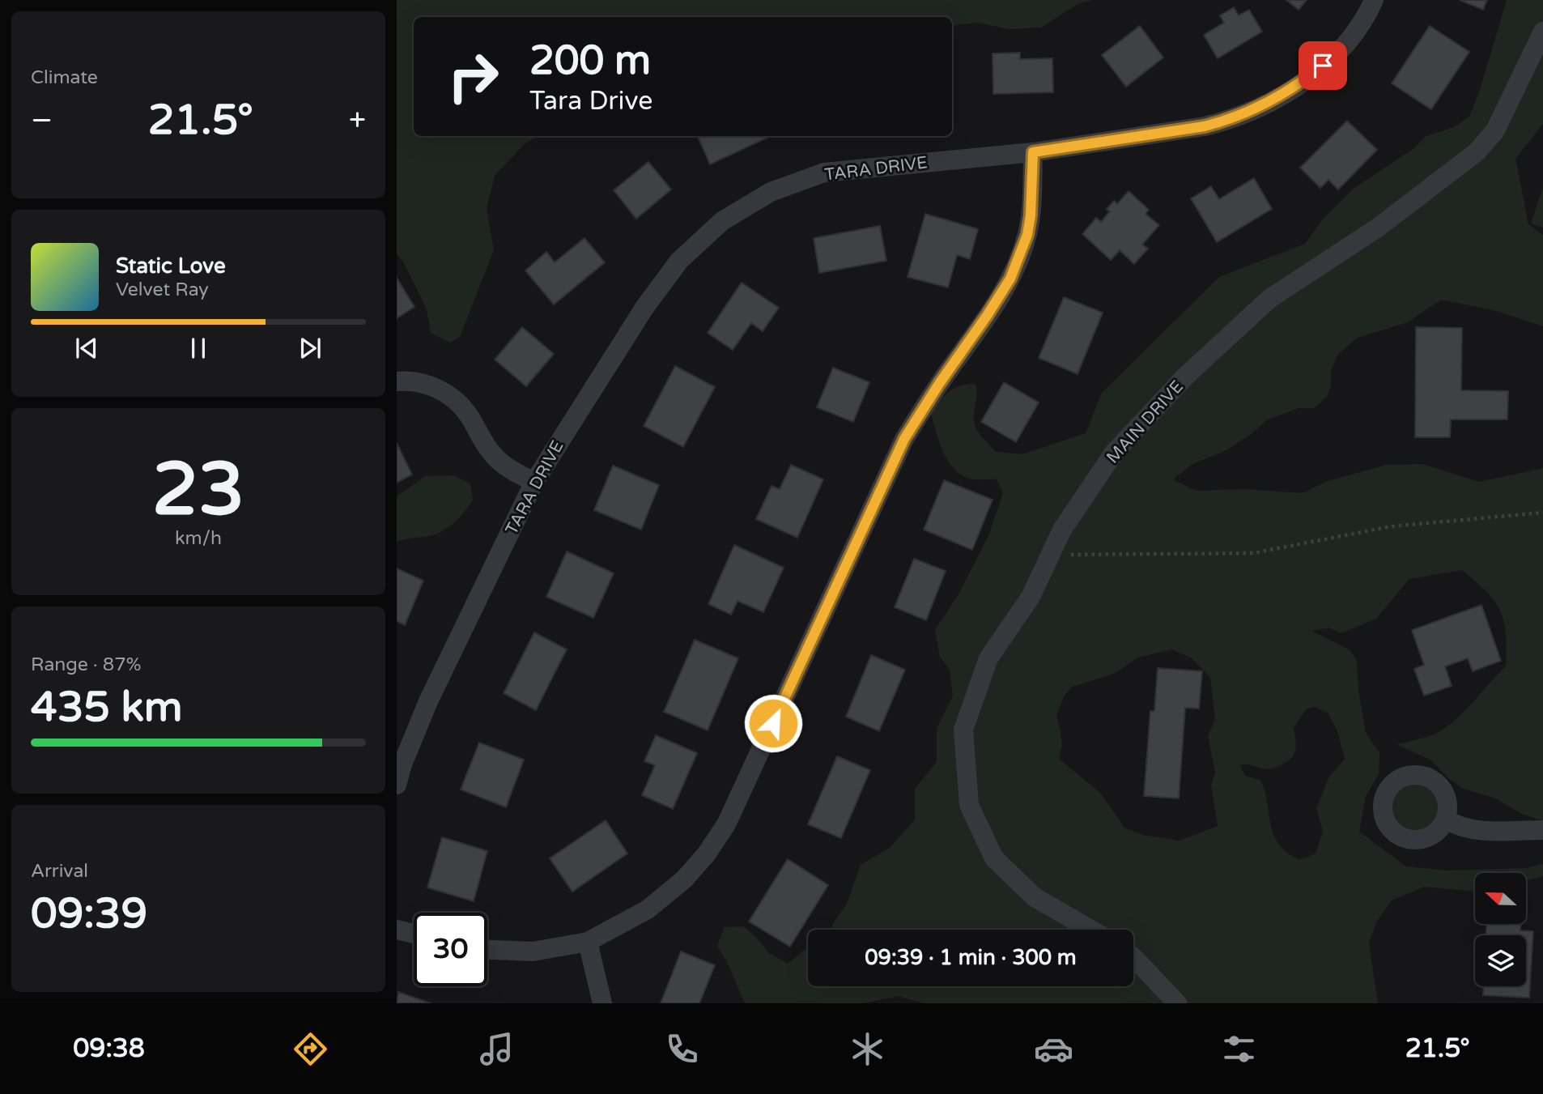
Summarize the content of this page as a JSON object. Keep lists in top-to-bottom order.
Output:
{
  "streets": {
    "street": ["TARA DRIVE", "MAIN DRIVE"]
  },
  "north": "left",
  "page": {
    "tile": [
      "Climate",
      ["23", "km/h"],
      ["Range · 87%", "435 km"],
      ["Arrival", "09:39"]
    ],
    "turn": ["200 m", "Tara Drive"],
    "heat": ["−", "21.5°", "+"],
    "song": ["Static Love", "Velvet Ray"],
    "limit": "30",
    "trip": "09:39 · 1 min · 300 m",
    "tabs": ["09:38", "21.5°"]
  }
}
